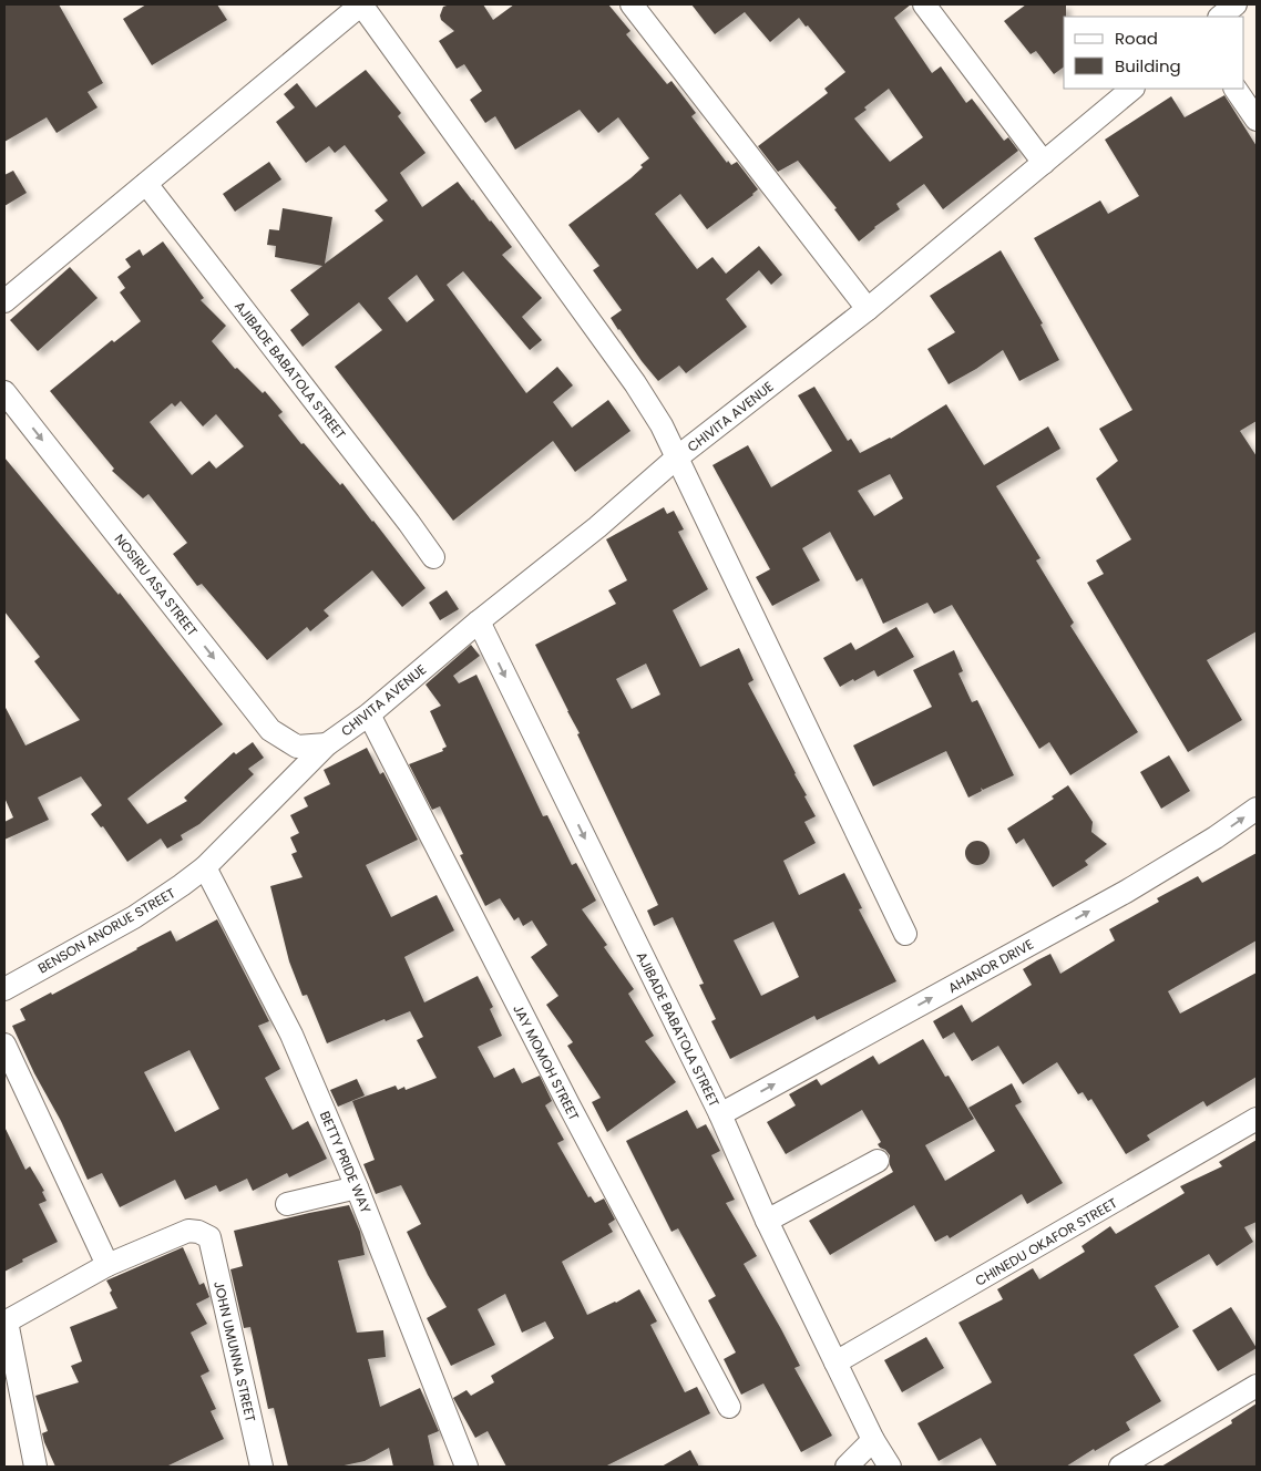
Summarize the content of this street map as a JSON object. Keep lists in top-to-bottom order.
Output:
{
  "streets": {
    "street": [
      "AJIBADE BABATOLA STREET",
      "CHIVITA AVENUE",
      "NOSIRU ASA STREET",
      "BENSON ANORUE STREET",
      "AHANOR DRIVE",
      "JAY MOMOH STREET",
      "BETTY PRIDE WAY",
      "CHINEDU OKAFOR STREET",
      "JOHN UMUNNA STREET"
    ]
  },
  "crossings": [
    ["AJIBADE BABATOLA STREET", "CHIVITA AVENUE"],
    ["AJIBADE BABATOLA STREET", "AHANOR DRIVE"],
    ["AJIBADE BABATOLA STREET", "CHINEDU OKAFOR STREET"],
    ["CHIVITA AVENUE", "NOSIRU ASA STREET"],
    ["CHIVITA AVENUE", "BENSON ANORUE STREET"],
    ["CHIVITA AVENUE", "JAY MOMOH STREET"],
    ["CHIVITA AVENUE", "BETTY PRIDE WAY"],
    ["BENSON ANORUE STREET", "BETTY PRIDE WAY"]
  ],
  "one_way": ["AJIBADE BABATOLA STREET", "NOSIRU ASA STREET", "AHANOR DRIVE"],
  "legend": ["Road", "Building"]
}
